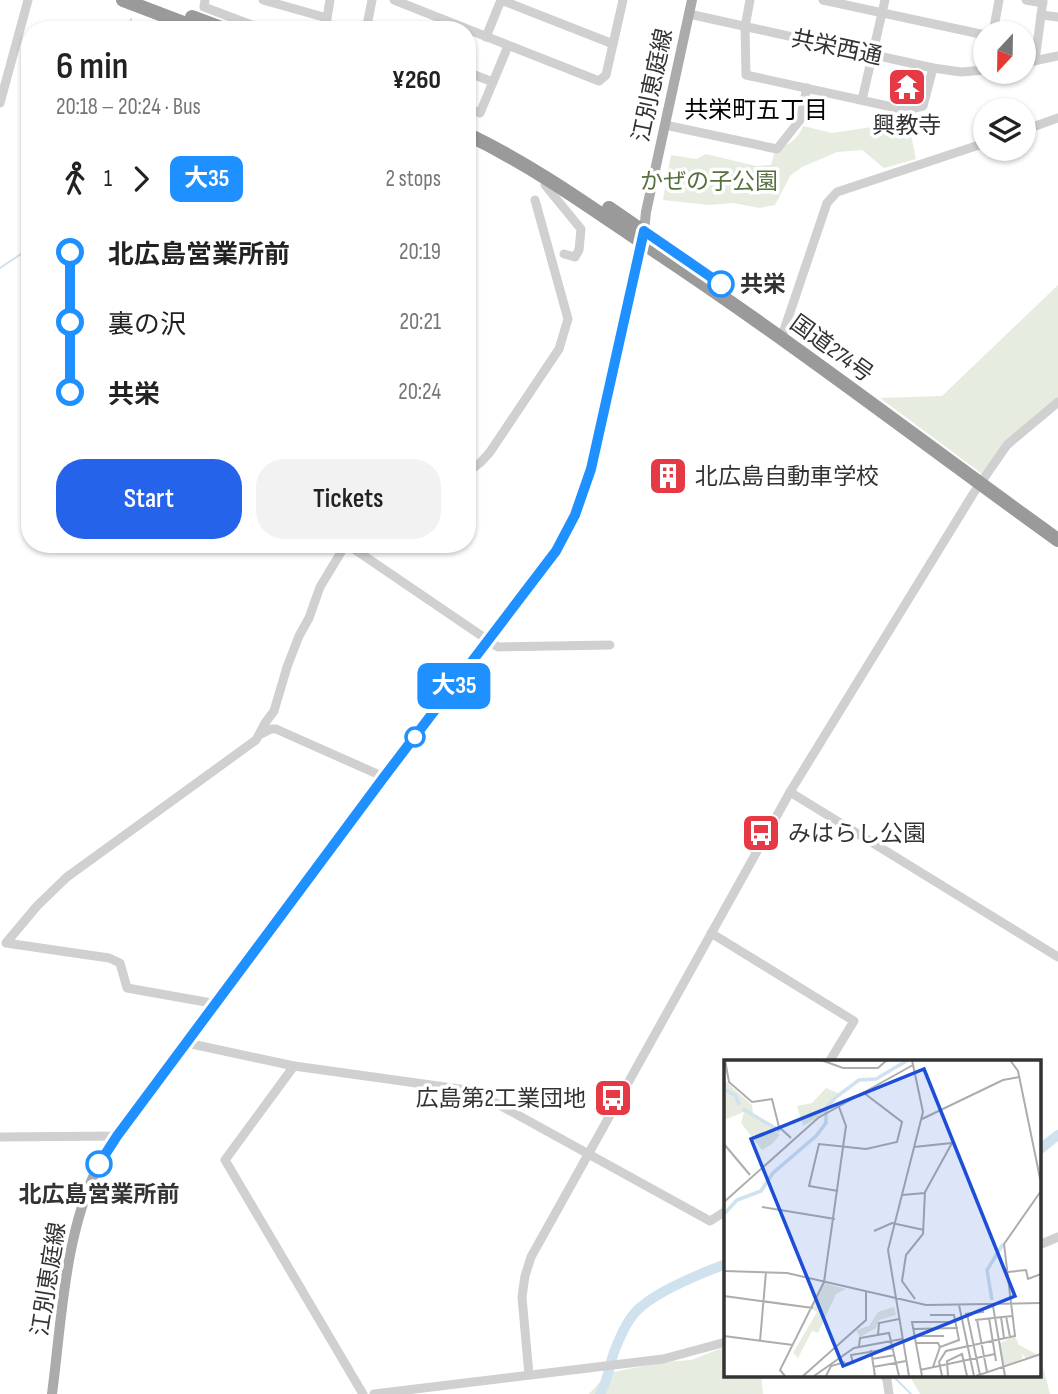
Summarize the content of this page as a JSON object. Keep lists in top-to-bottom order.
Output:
{
  "streets": {
    "highway": ["国道274号"],
    "main road": ["江別恵庭線"],
    "street": ["共栄西通"]
  },
  "crossings": [
    ["共栄西通", "江別恵庭線"],
    ["江別恵庭線", "国道274号"]
  ],
  "districts": ["共栄町五丁目"],
  "parks": ["かぜの子公園"],
  "places": {
    "temple": ["興教寺"],
    "other": ["共栄", "北広島営業所前"],
    "building": ["北広島自動車学校"],
    "bus stop": ["みはらし公園", "広島第2工業団地"]
  },
  "lines": ["bus line 大35"],
  "north": "bottom",
  "page": {
    "on_map": "大35",
    "heading": ["6 min", "20:18 – 20:24 · Bus", "¥260"],
    "legs": ["1", "大35", "2 stops"],
    "list": [
      {
        "name": "北広島営業所前",
        "value": "20:19"
      },
      {
        "name": "裏の沢",
        "value": "20:21"
      },
      {
        "name": "共栄",
        "value": "20:24"
      }
    ],
    "buttons": ["Start", "Tickets"]
  }
}
